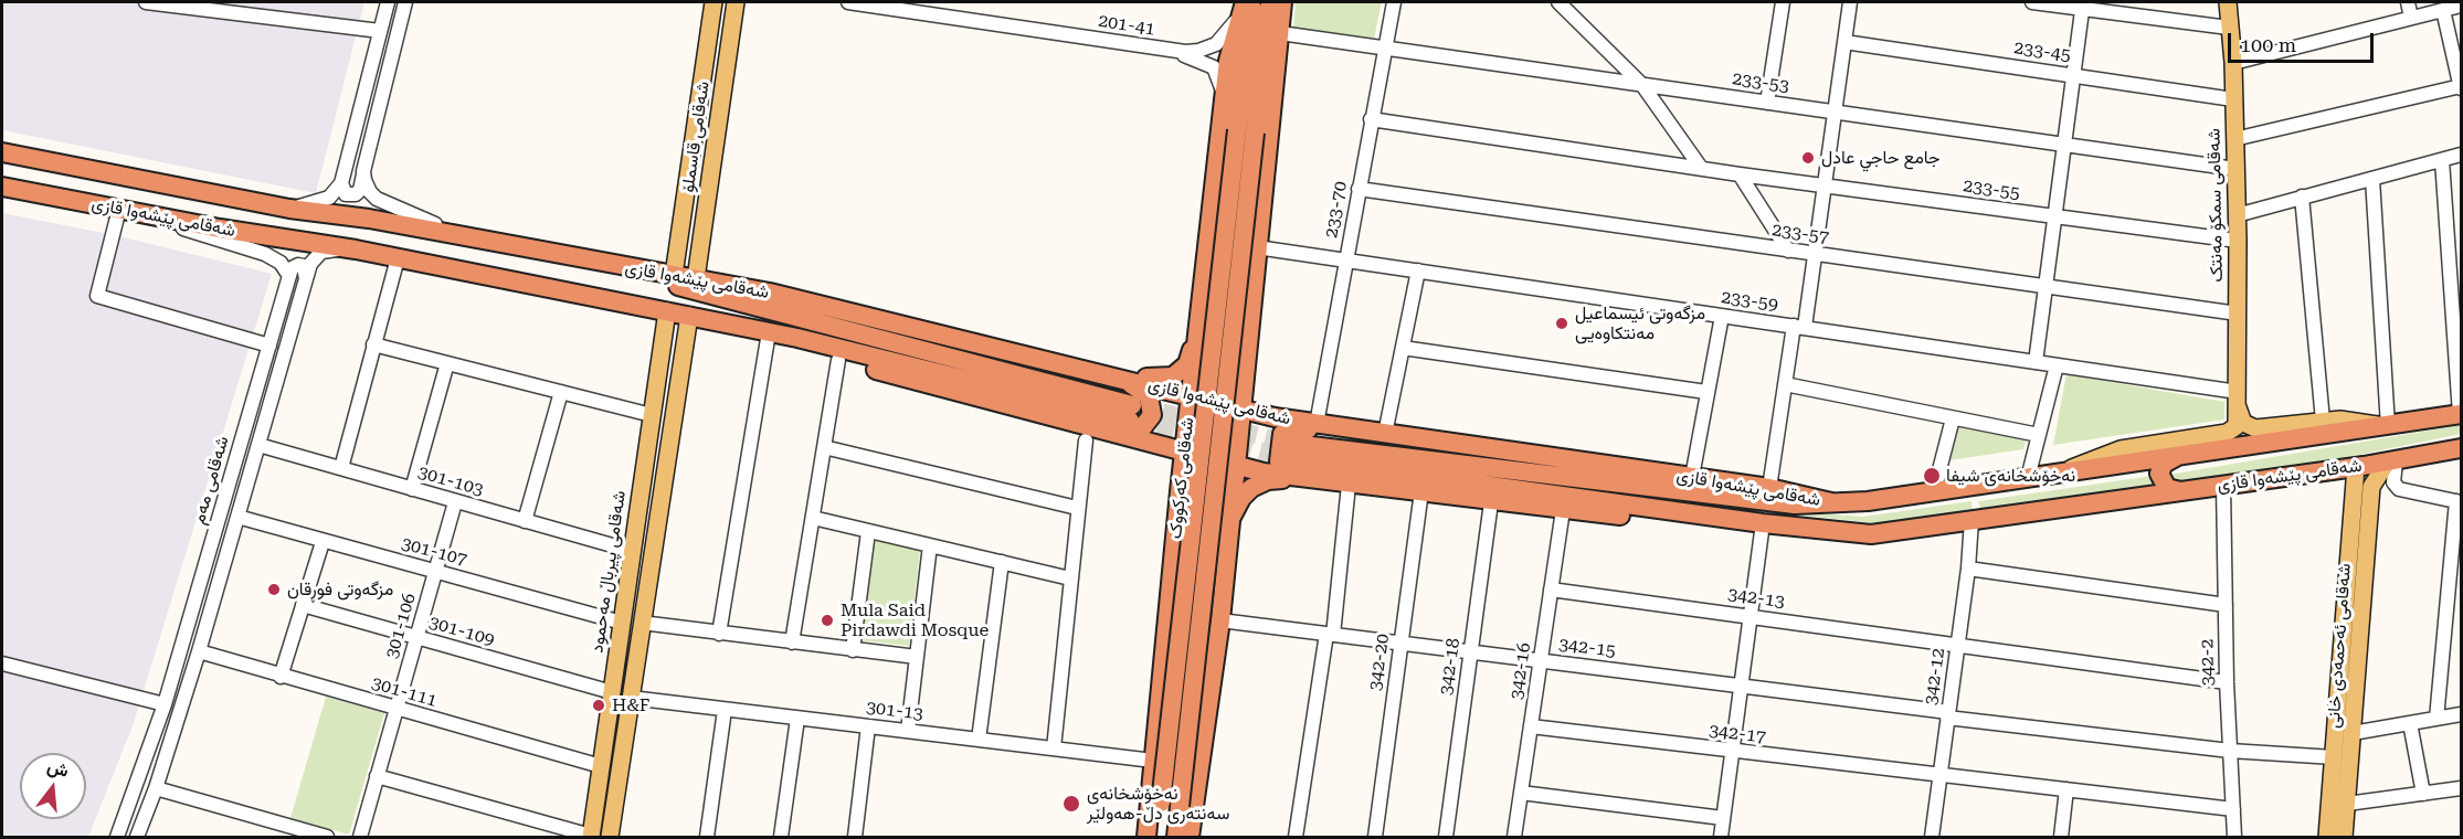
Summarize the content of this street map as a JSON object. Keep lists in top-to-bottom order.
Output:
{
  "streets": {
    "highway": ["شەقامی پێشەوا قازی", "شەقامی کەرکووک"],
    "main road": [
      "شەقامی قاسملۆ",
      "شەقامی سمکۆ مەنتک",
      "شەقامی پیرباڵ مەحمود",
      "شەقامی ئەحمەدی خانی"
    ],
    "street": [
      "201-41",
      "233-45",
      "233-53",
      "233-55",
      "233-70",
      "233-57",
      "233-59",
      "شەقامی مەم",
      "301-103",
      "301-107",
      "342-13",
      "301-106",
      "301-109",
      "342-15",
      "342-20",
      "342-2",
      "342-18",
      "342-16",
      "342-12",
      "301-111",
      "301-13",
      "342-17"
    ]
  },
  "crossings": [
    ["201-41", "شەقامی کەرکووک"],
    ["233-45", "شەقامی سمکۆ مەنتک"],
    ["233-53", "شەقامی سمکۆ مەنتک"],
    ["233-53", "233-70"],
    ["شەقامی قاسملۆ", "شەقامی پێشەوا قازی"],
    ["233-55", "شەقامی سمکۆ مەنتک"],
    ["233-55", "233-70"],
    ["شەقامی سمکۆ مەنتک", "شەقامی پێشەوا قازی"],
    ["شەقامی سمکۆ مەنتک", "233-57"],
    ["شەقامی سمکۆ مەنتک", "233-59"],
    ["233-70", "شەقامی پێشەوا قازی"],
    ["233-70", "233-57"],
    ["233-70", "233-59"],
    ["شەقامی پێشەوا قازی", "شەقامی کەرکووک"],
    ["شەقامی پێشەوا قازی", "شەقامی مەم"],
    ["شەقامی پێشەوا قازی", "شەقامی پیرباڵ مەحمود"],
    ["شەقامی پێشەوا قازی", "شەقامی ئەحمەدی خانی"],
    ["شەقامی پێشەوا قازی", "342-20"],
    ["شەقامی پێشەوا قازی", "342-2"],
    ["شەقامی پێشەوا قازی", "342-18"],
    ["شەقامی پێشەوا قازی", "342-16"],
    ["شەقامی پێشەوا قازی", "342-12"],
    ["شەقامی کەرکووک", "301-13"],
    ["شەقامی مەم", "301-103"],
    ["شەقامی مەم", "301-107"],
    ["شەقامی مەم", "301-111"],
    ["301-103", "شەقامی پیرباڵ مەحمود"],
    ["301-103", "301-106"],
    ["301-107", "شەقامی پیرباڵ مەحمود"],
    ["301-107", "301-106"],
    ["شەقامی پیرباڵ مەحمود", "301-109"],
    ["شەقامی پیرباڵ مەحمود", "301-111"],
    ["342-13", "342-2"],
    ["342-13", "342-16"],
    ["342-13", "342-12"],
    ["301-106", "301-109"],
    ["301-106", "301-111"],
    ["شەقامی ئەحمەدی خانی", "342-15"],
    ["342-15", "342-20"],
    ["342-15", "342-2"],
    ["342-15", "342-18"],
    ["342-15", "342-16"],
    ["342-15", "342-12"],
    ["342-2", "342-17"],
    ["342-16", "342-17"],
    ["342-12", "342-17"]
  ],
  "places": [
    "جامع حاجي عادل",
    "مزگەوتی ئیسماعیل مەنتکاوەیی",
    "نەخۆشخانەی شیفا",
    "مزگەوتی فوڕقان",
    "Mula Said Pirdawdi Mosque",
    "H&F",
    "نەخۆشخانەی سەنتەری دڵ-هەولێر"
  ],
  "scale_bar": "100 m",
  "north": "top"
}
